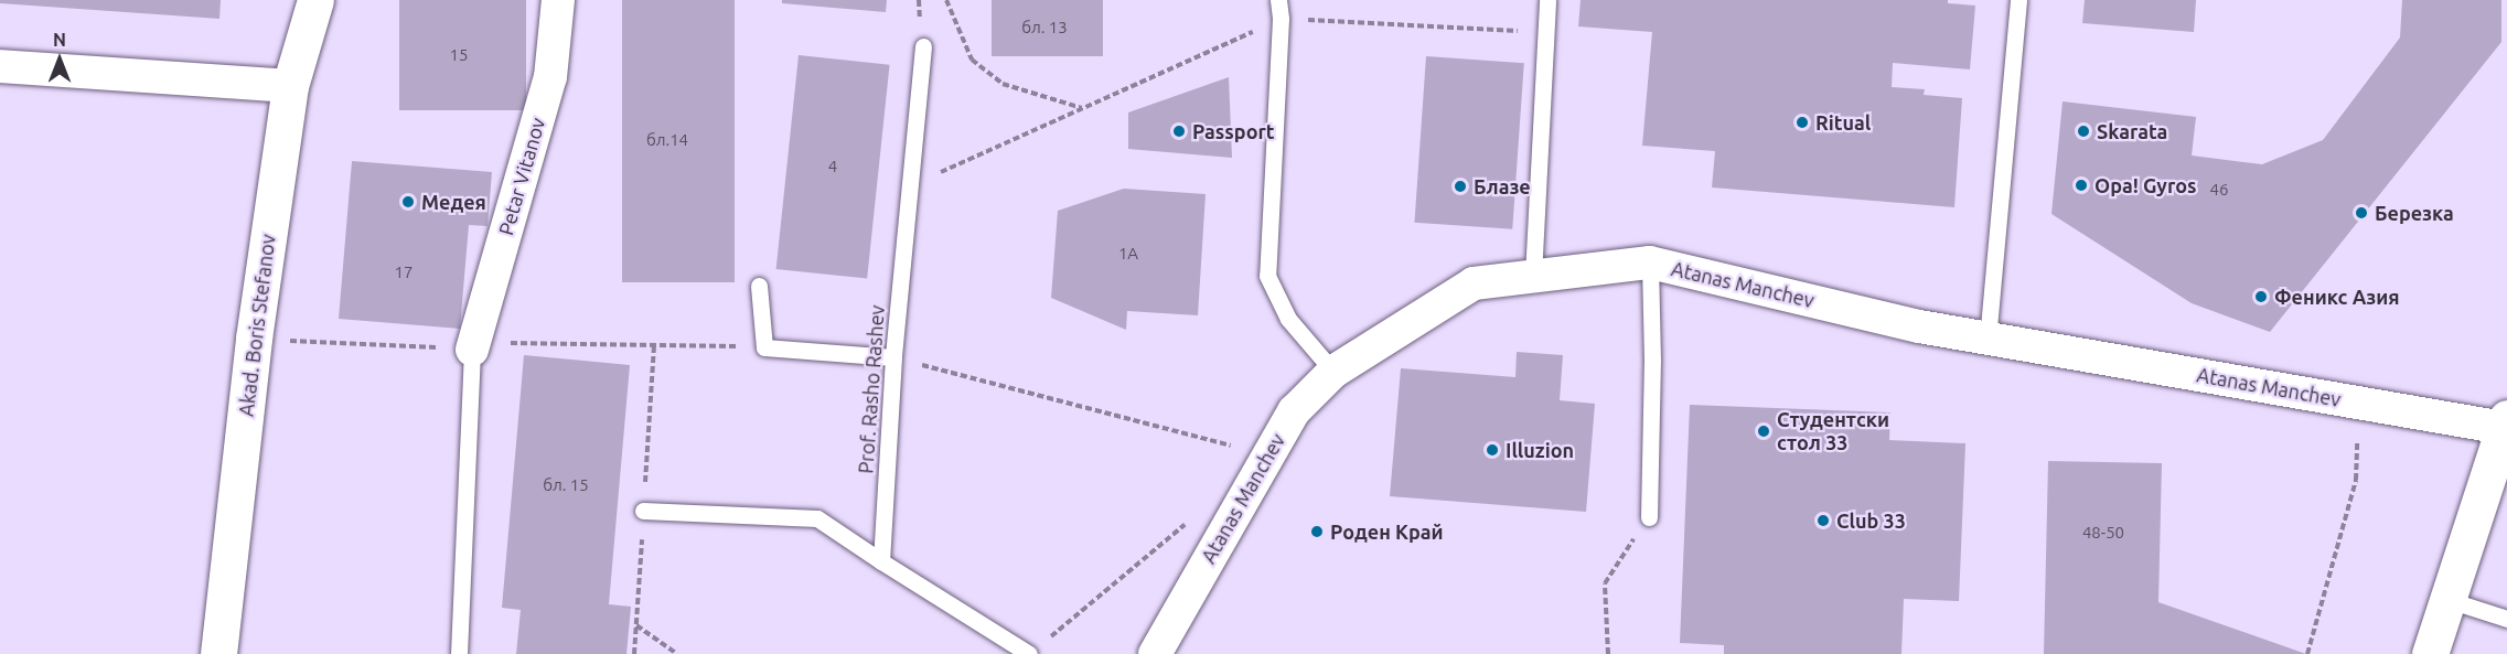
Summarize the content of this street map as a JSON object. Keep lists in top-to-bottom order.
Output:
{
  "streets": {
    "street": ["Petar Vitanov", "Atanas Manchev", "Akad. Boris Stefanov"],
    "lane": ["Prof. Rasho Rashev"]
  },
  "places": [
    "Ritual",
    "Passport",
    "Skarata",
    "Opa! Gyros",
    "Блазе",
    "Медея",
    "Березка",
    "Феникс Азия",
    "Студентски стол 33",
    "Illuzion",
    "Club 33",
    "Роден Край"
  ],
  "house_numbers": [
    "бл. 13",
    "15",
    "бл.14",
    "4",
    "46",
    "1А",
    "17",
    "бл. 15",
    "48-50"
  ],
  "north": "top"
}
